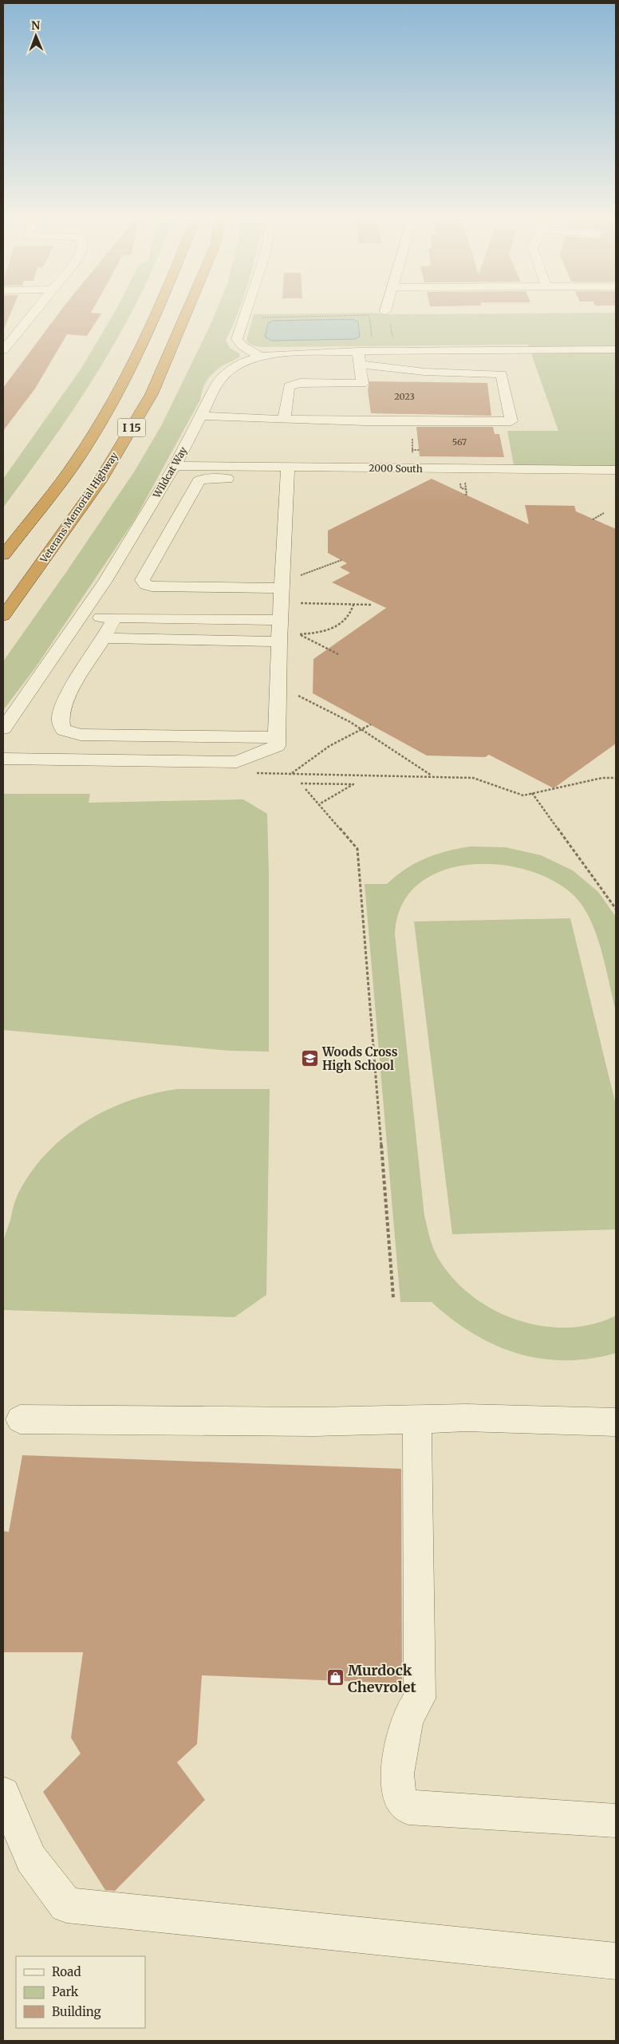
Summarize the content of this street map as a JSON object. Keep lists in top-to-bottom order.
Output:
{
  "streets": {
    "highway": ["I 15", "Veterans Memorial Highway"],
    "street": ["2000 South", "Wildcat Way"]
  },
  "crossings": [
    ["2000 South", "Wildcat Way"]
  ],
  "places": {
    "school or university": ["Woods Cross High School"],
    "shop": ["Murdock Chevrolet"]
  },
  "house_numbers": ["2023", "567"],
  "legend": ["Road", "Park", "Building"],
  "north": "top"
}
